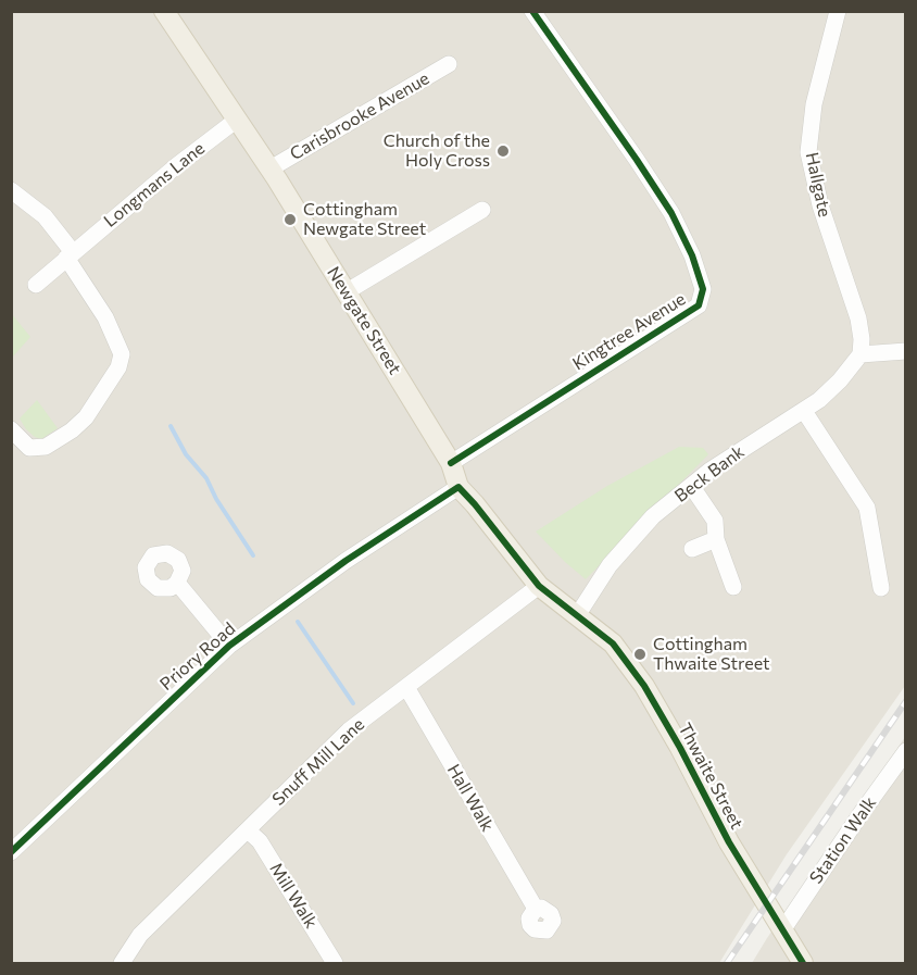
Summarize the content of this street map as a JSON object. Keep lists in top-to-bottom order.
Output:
{
  "streets": {
    "main road": ["Newgate Street", "Thwaite Street"],
    "street": [
      "Carisbrooke Avenue",
      "Longmans Lane",
      "Hallgate",
      "Kingtree Avenue",
      "Beck Bank",
      "Priory Road",
      "Snuff Mill Lane",
      "Hall Walk",
      "Station Walk",
      "Mill Walk"
    ]
  },
  "crossings": [
    ["Carisbrooke Avenue", "Newgate Street"],
    ["Longmans Lane", "Newgate Street"],
    ["Hallgate", "Beck Bank"],
    ["Newgate Street", "Kingtree Avenue"],
    ["Newgate Street", "Beck Bank"],
    ["Newgate Street", "Priory Road"],
    ["Newgate Street", "Snuff Mill Lane"],
    ["Newgate Street", "Thwaite Street"],
    ["Beck Bank", "Thwaite Street"],
    ["Snuff Mill Lane", "Hall Walk"],
    ["Snuff Mill Lane", "Mill Walk"],
    ["Thwaite Street", "Station Walk"]
  ],
  "places": ["Church of the Holy Cross", "Cottingham Newgate Street", "Cottingham Thwaite Street"]
}
